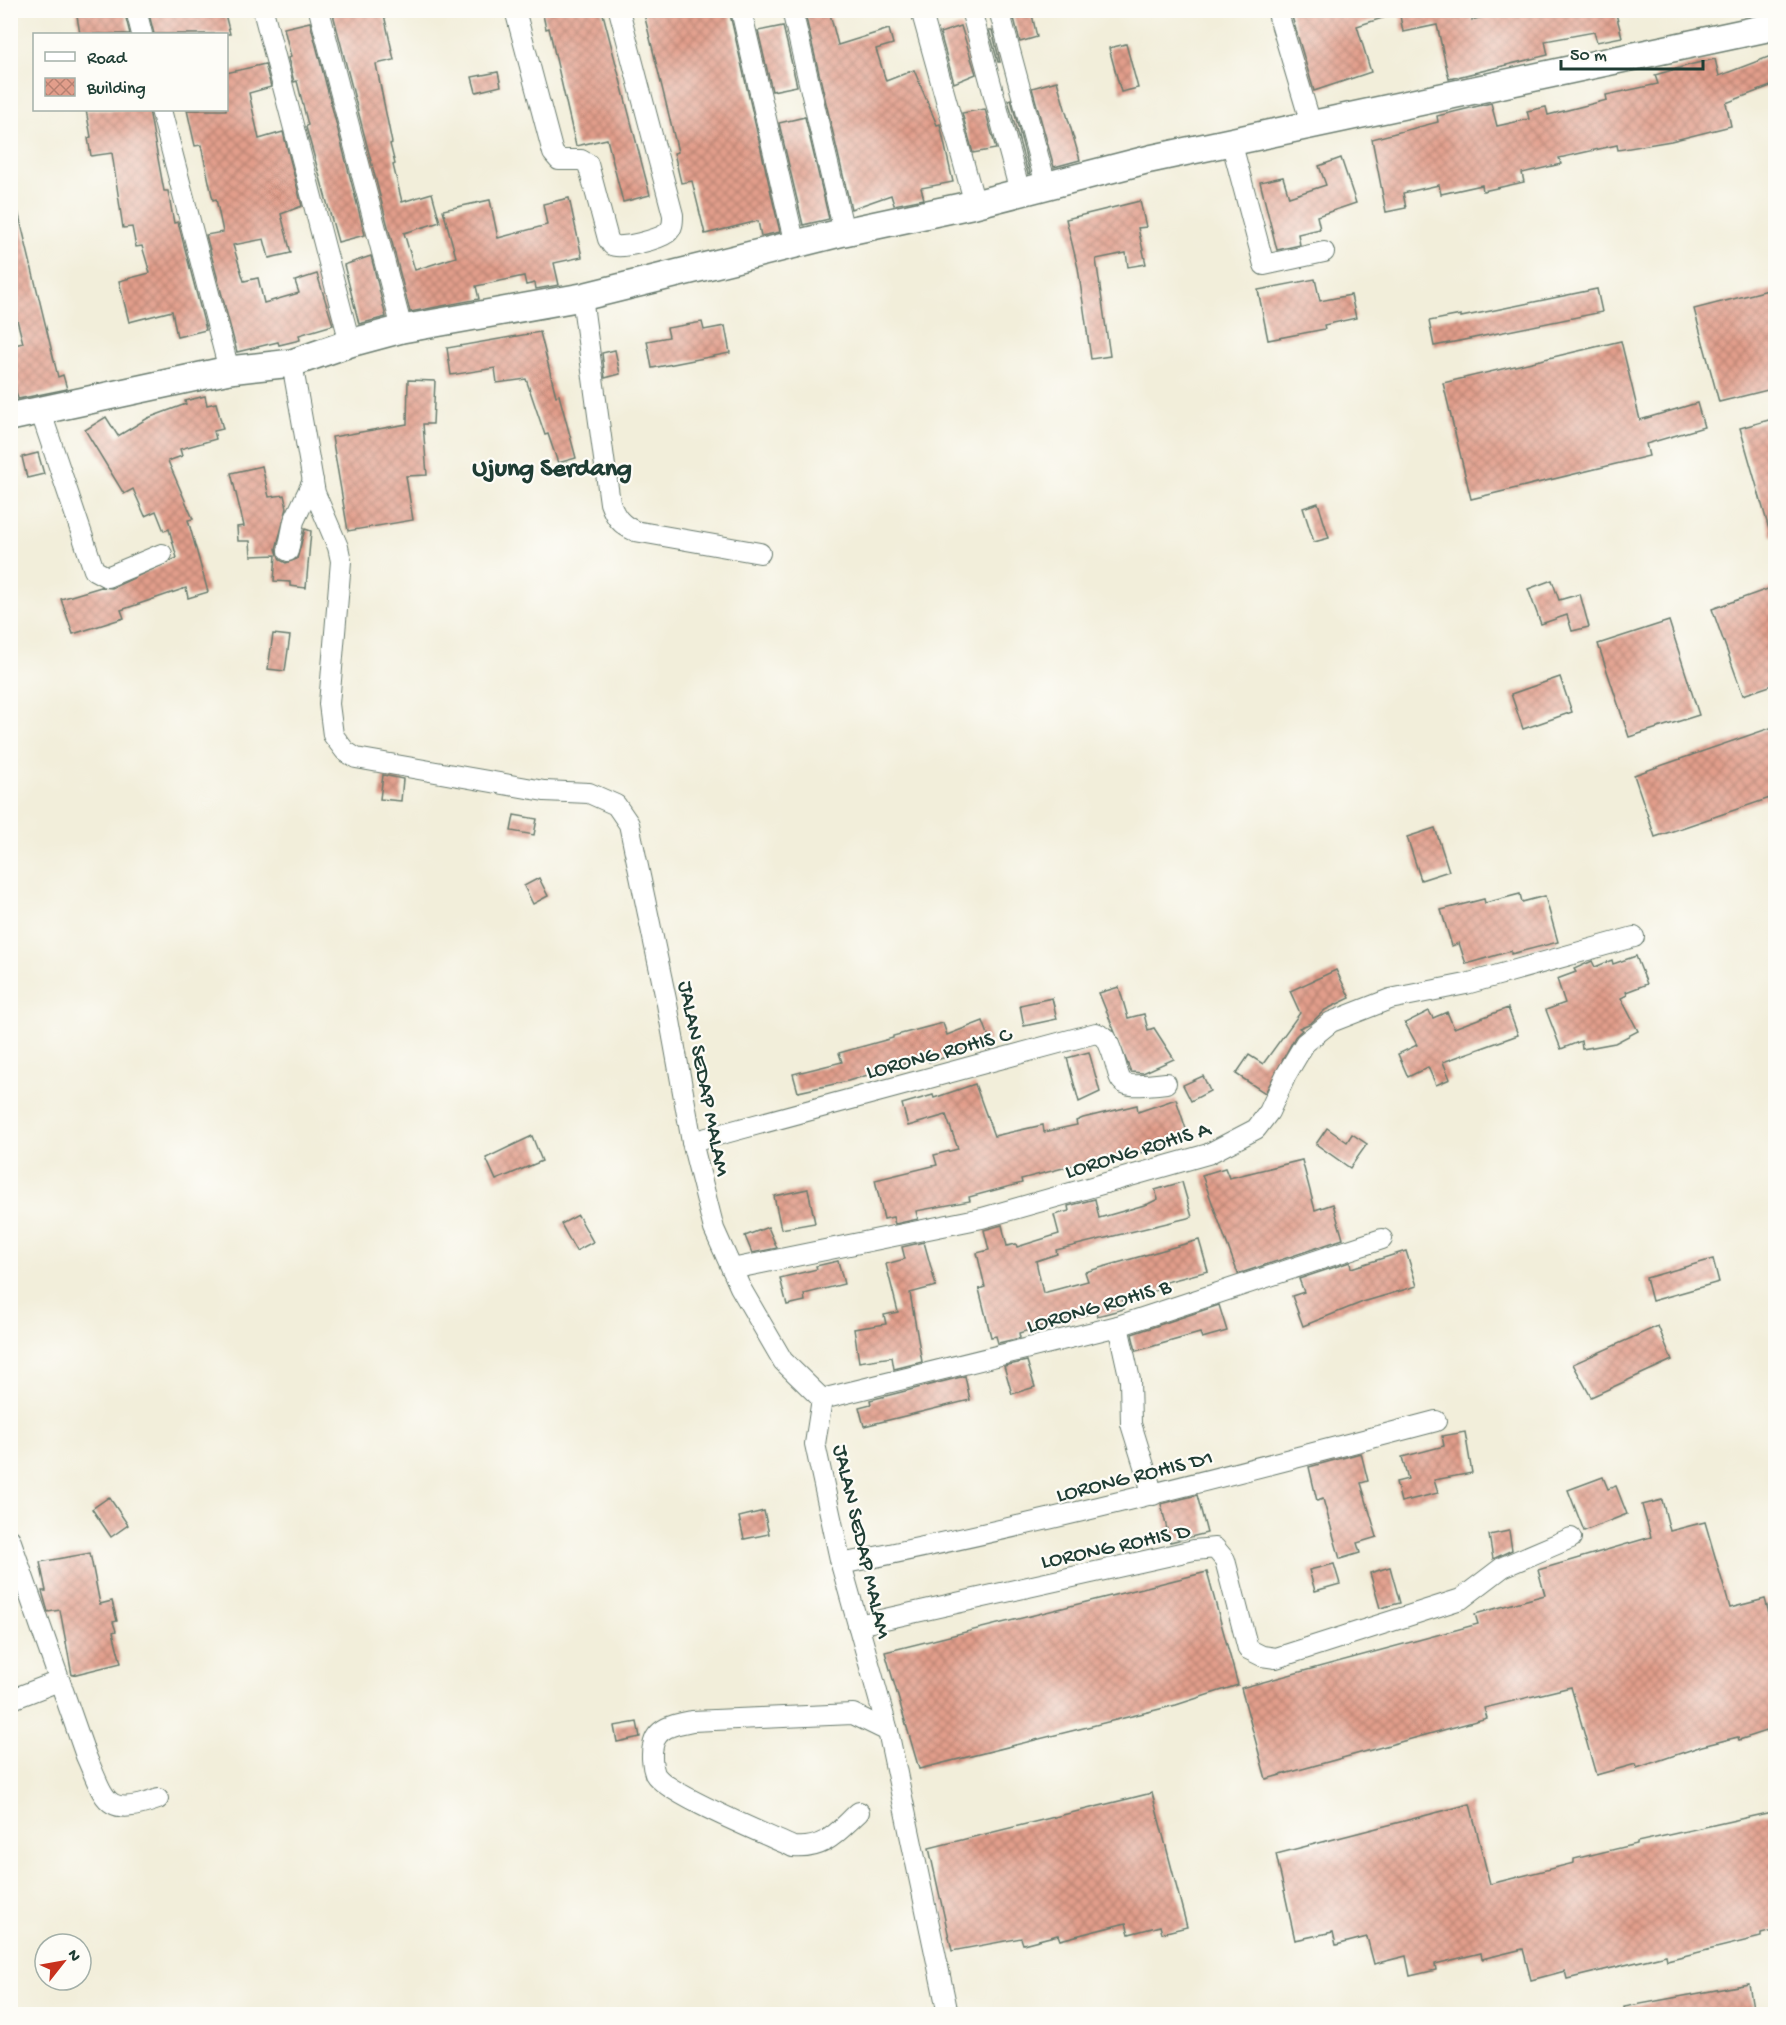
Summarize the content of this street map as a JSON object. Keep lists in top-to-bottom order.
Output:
{
  "streets": {
    "street": [
      "LORONG ROHIS C",
      "JALAN SEDAP MALAM",
      "LORONG ROHIS A",
      "LORONG ROHIS B",
      "LORONG ROHIS D1",
      "LORONG ROHIS D"
    ]
  },
  "crossings": [
    ["LORONG ROHIS C", "JALAN SEDAP MALAM"],
    ["JALAN SEDAP MALAM", "LORONG ROHIS A"],
    ["JALAN SEDAP MALAM", "LORONG ROHIS B"],
    ["JALAN SEDAP MALAM", "LORONG ROHIS D1"],
    ["JALAN SEDAP MALAM", "LORONG ROHIS D"]
  ],
  "districts": ["Ujung Serdang"],
  "legend": ["Road", "Building"],
  "scale_bar": "50 m",
  "north": "top right"
}
